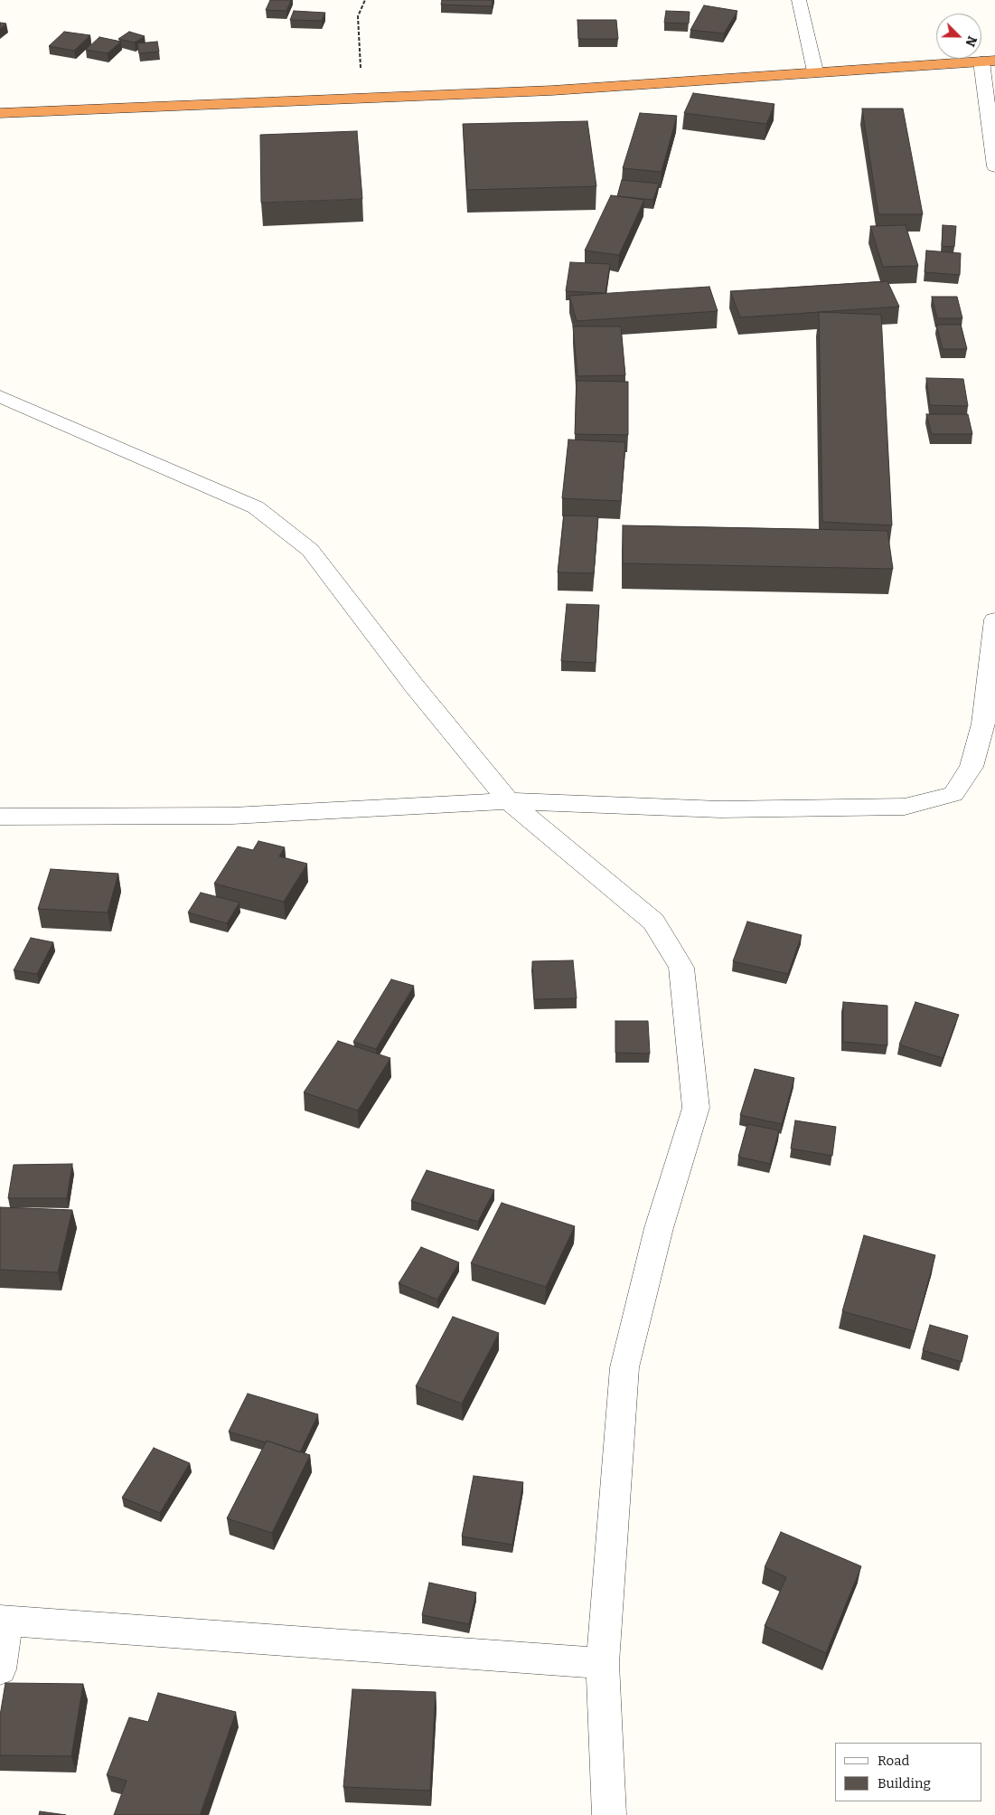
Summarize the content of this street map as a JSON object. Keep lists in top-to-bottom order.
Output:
{
  "legend": ["Road", "Building"],
  "north": "bottom right"
}
